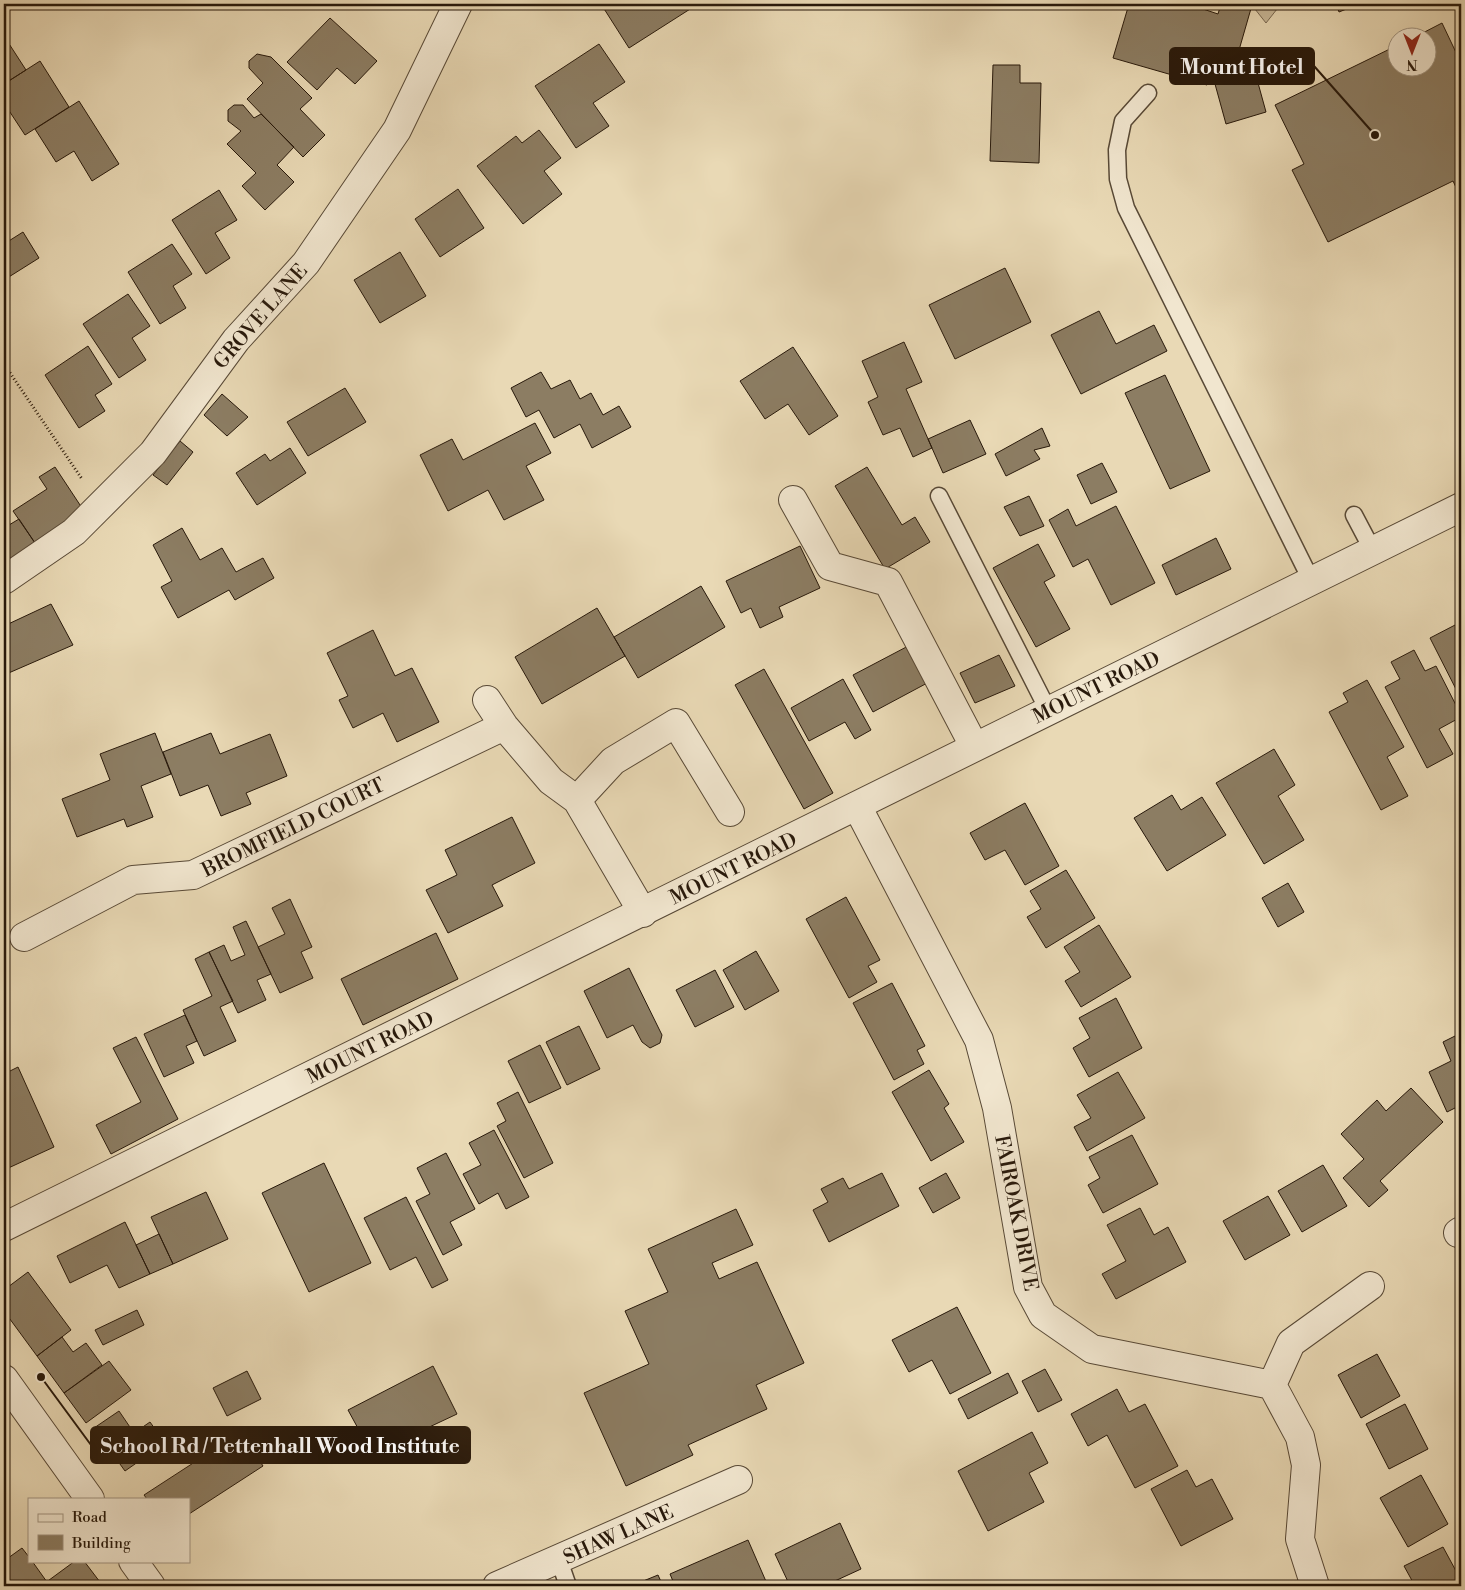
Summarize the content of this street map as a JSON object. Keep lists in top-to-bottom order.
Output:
{
  "streets": {
    "street": [
      "GROVE LANE",
      "MOUNT ROAD",
      "BROMFIELD COURT",
      "FAIROAK DRIVE",
      "SHAW LANE"
    ]
  },
  "crossings": [
    ["MOUNT ROAD", "FAIROAK DRIVE"]
  ],
  "places": ["Mount Hotel", "School Rd / Tettenhall Wood Institute"],
  "legend": ["Road", "Building"],
  "north": "bottom"
}
